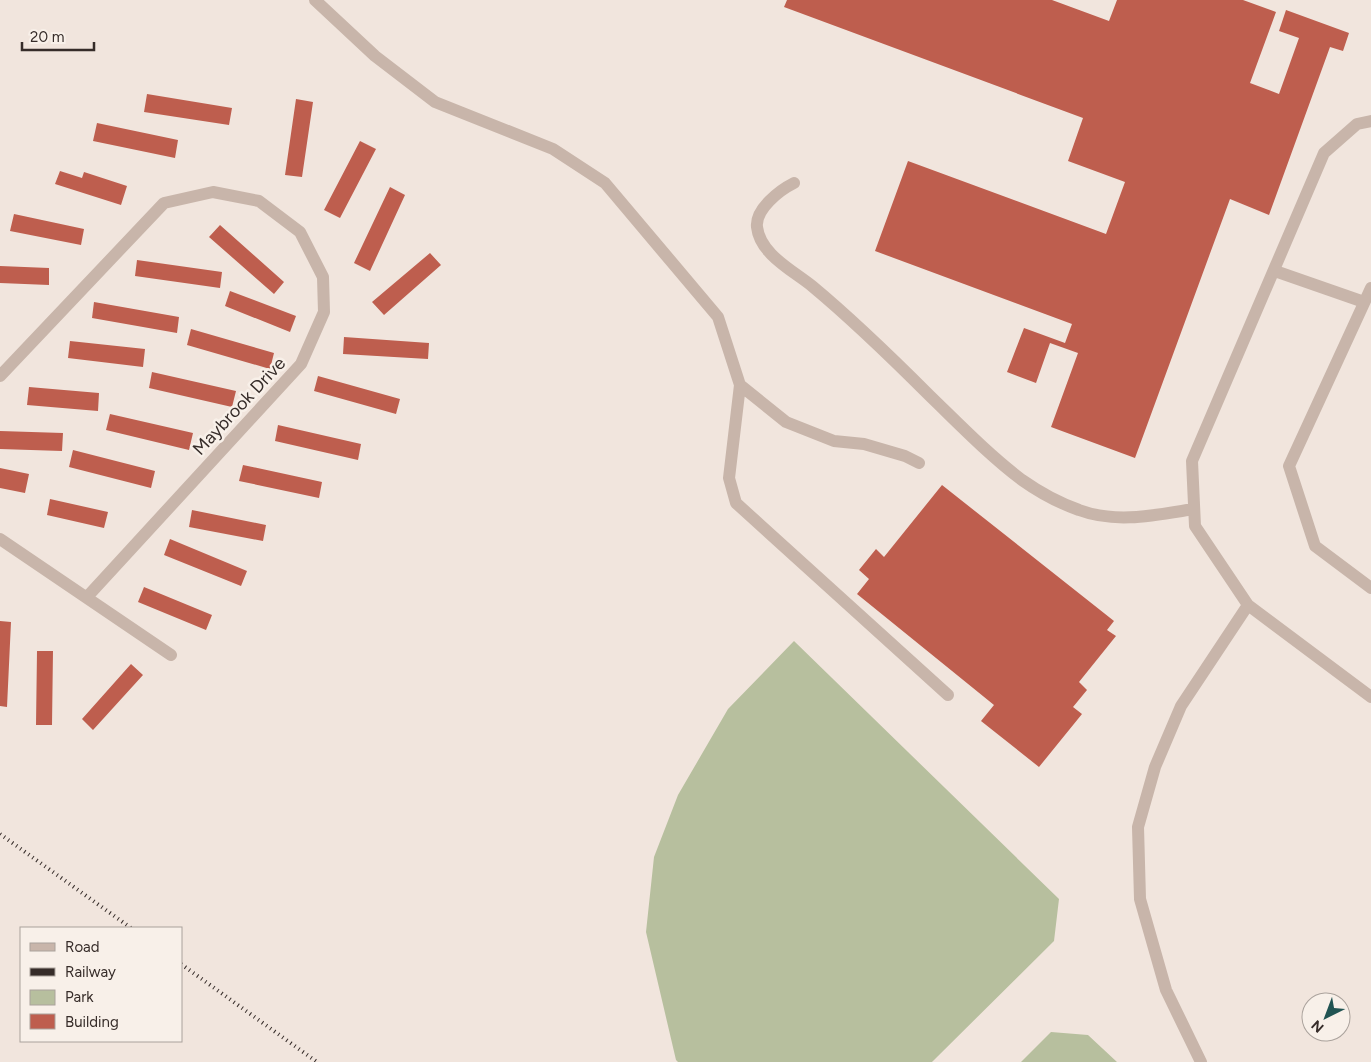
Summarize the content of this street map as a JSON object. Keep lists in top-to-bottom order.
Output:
{
  "streets": {
    "street": ["Maybrook Drive"]
  },
  "legend": [
    "Road",
    "Railway",
    "Park",
    "Building"
  ],
  "scale_bar": "20 m",
  "north": "bottom left"
}
